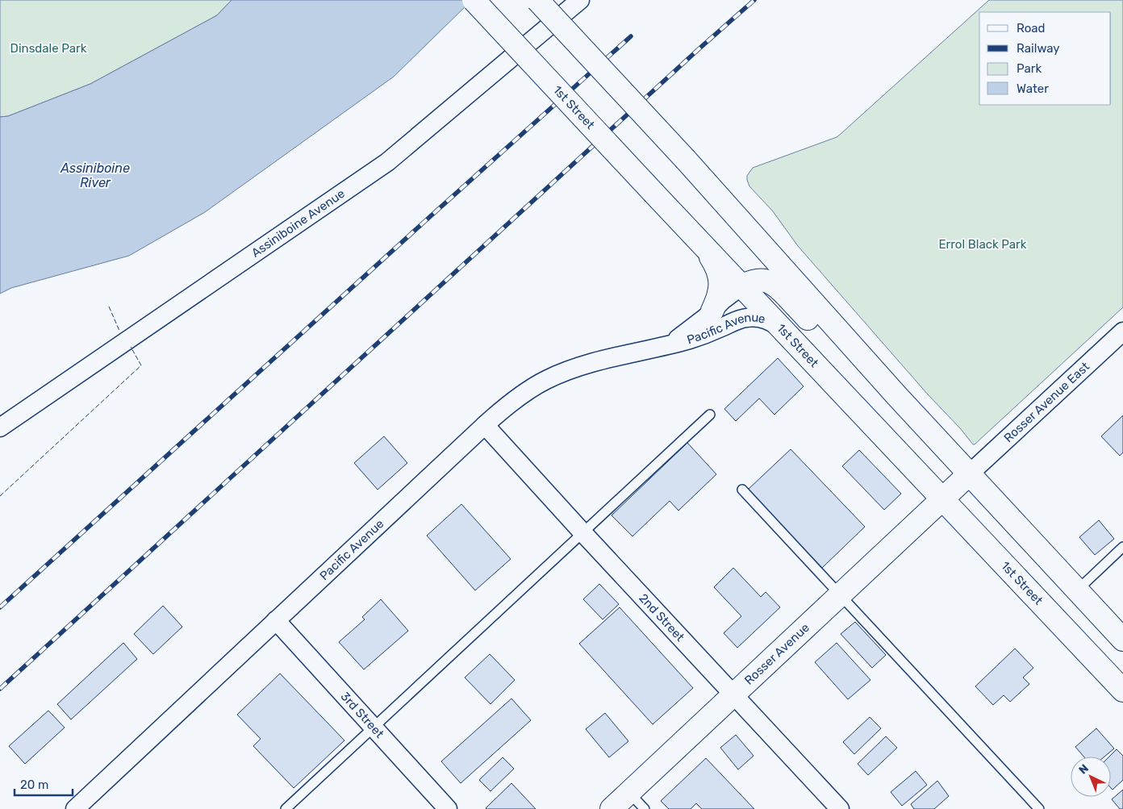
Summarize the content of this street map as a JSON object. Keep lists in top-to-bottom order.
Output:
{
  "streets": {
    "main road": ["1st Street", "Rosser Avenue"],
    "street": [
      "Assiniboine Avenue",
      "Pacific Avenue",
      "Rosser Avenue East",
      "2nd Street",
      "3rd Street"
    ]
  },
  "crossings": [
    ["1st Street", "Pacific Avenue"],
    ["1st Street", "Rosser Avenue"],
    ["Pacific Avenue", "2nd Street"],
    ["Pacific Avenue", "3rd Street"],
    ["Rosser Avenue East", "Rosser Avenue"],
    ["2nd Street", "Rosser Avenue"]
  ],
  "water": ["Assiniboine River"],
  "parks": ["Dinsdale Park", "Errol Black Park"],
  "legend": [
    "Road",
    "Railway",
    "Park",
    "Water"
  ],
  "scale_bar": "20 m",
  "north": "top left"
}
